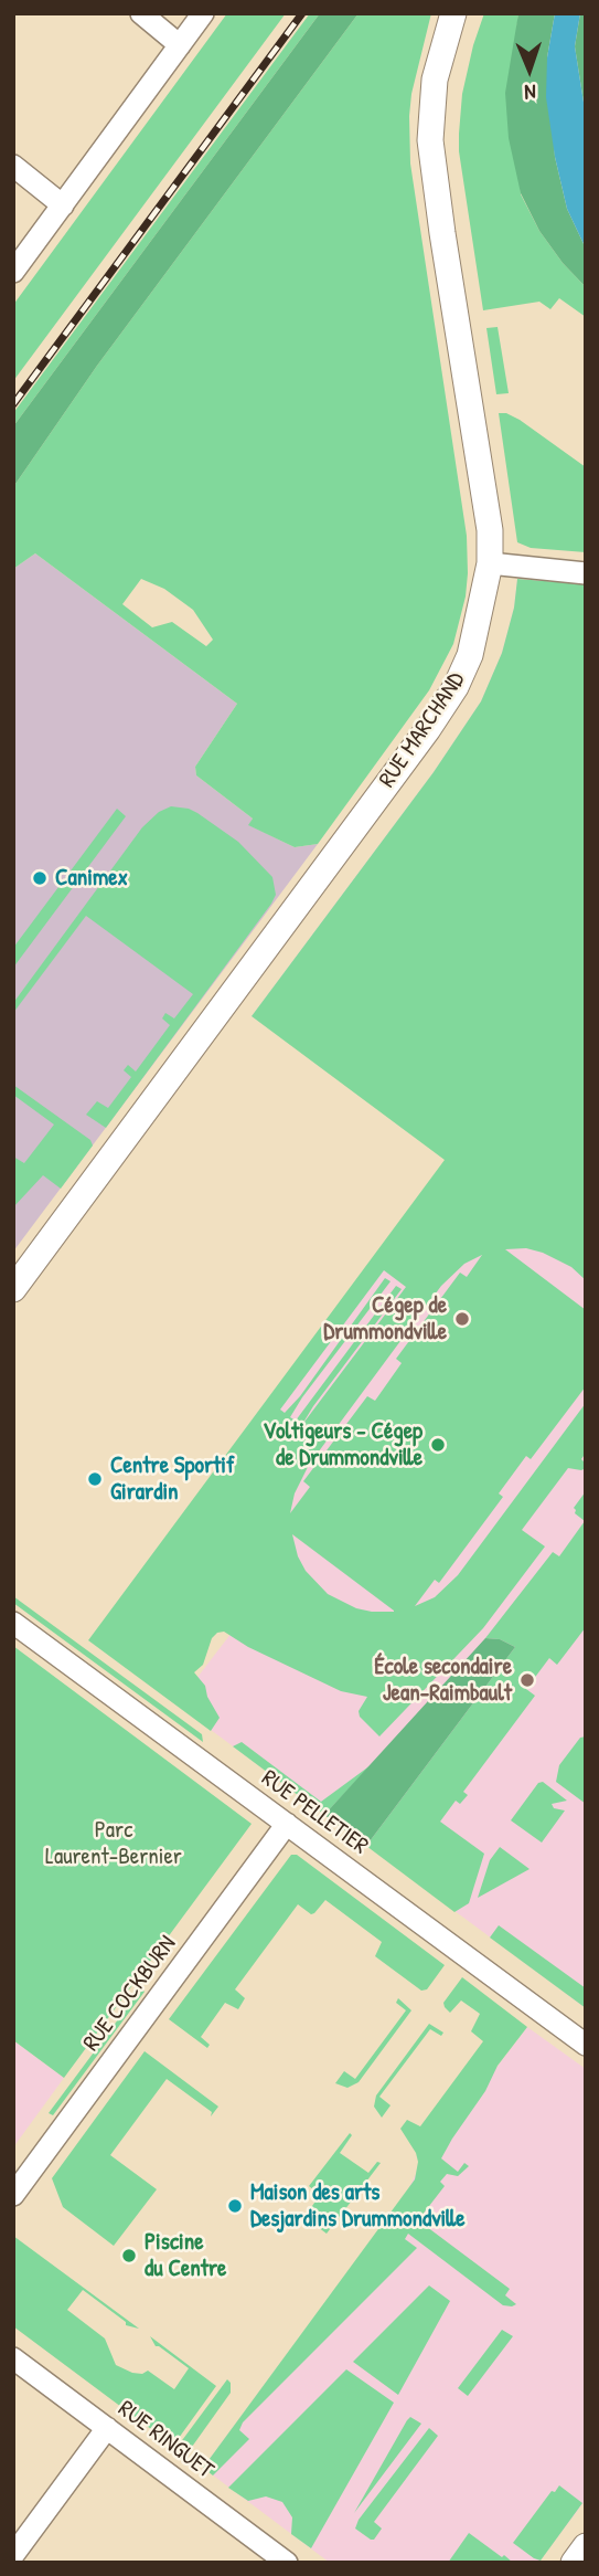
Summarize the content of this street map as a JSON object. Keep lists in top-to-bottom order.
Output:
{
  "streets": {
    "street": [
      "RUE MARCHAND",
      "RUE PELLETIER",
      "RUE COCKBURN",
      "RUE RINGUET"
    ]
  },
  "crossings": [
    ["RUE PELLETIER", "RUE COCKBURN"]
  ],
  "parks": ["Parc Laurent-Bernier"],
  "places": [
    "Canimex",
    "Cégep de Drummondville",
    "Voltigeurs - Cégep de Drummondville",
    "Centre Sportif Girardin",
    "École secondaire Jean-Raimbault",
    "Maison des arts Desjardins Drummondville",
    "Piscine du Centre"
  ],
  "north": "bottom"
}
